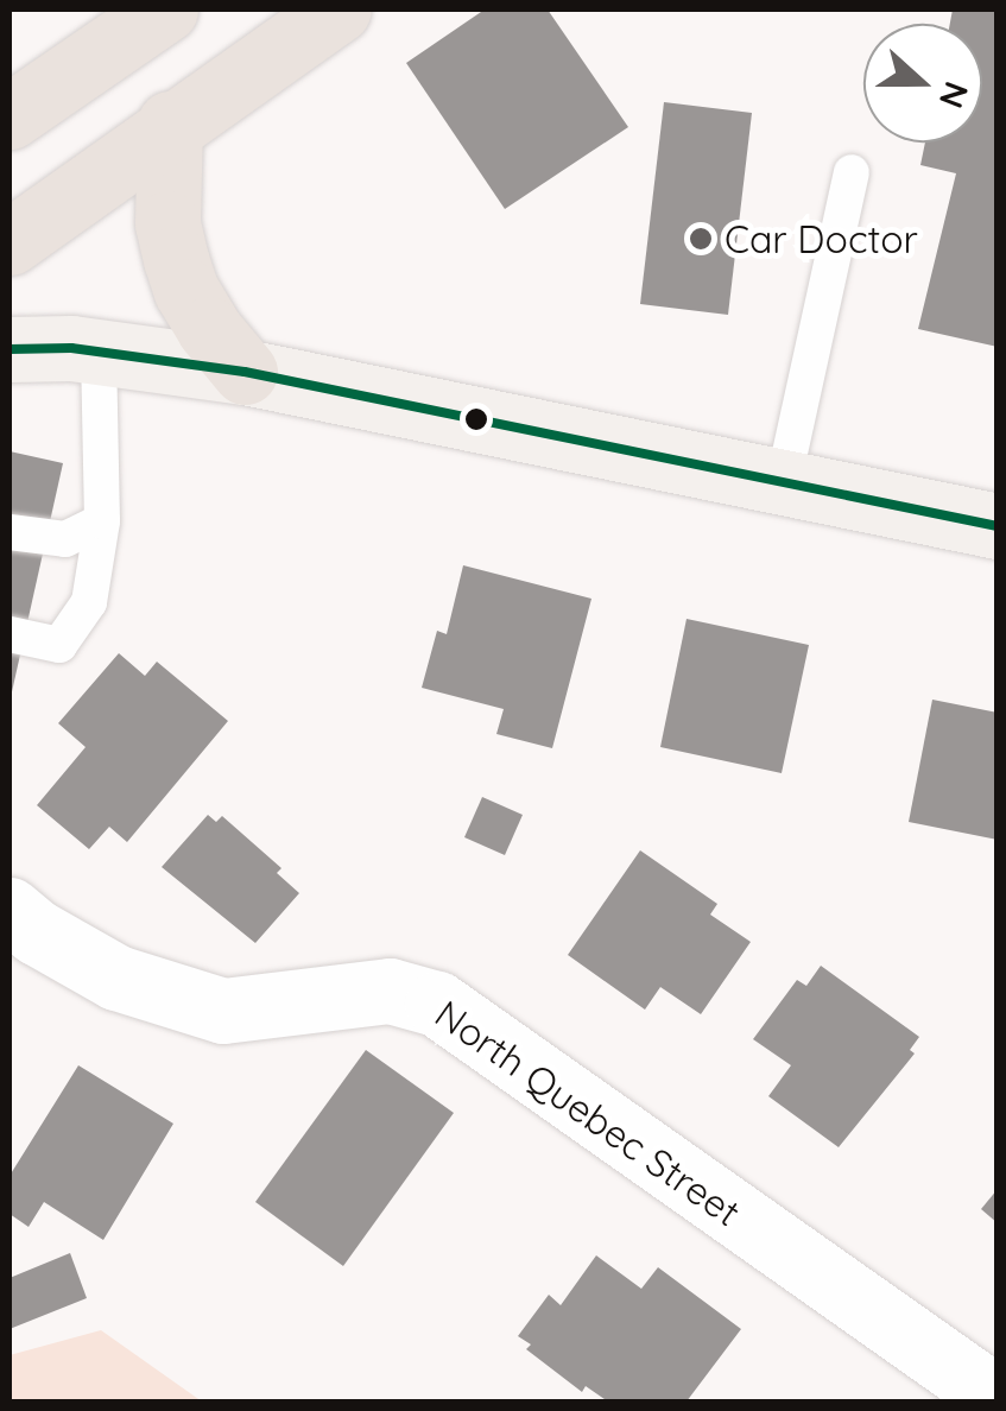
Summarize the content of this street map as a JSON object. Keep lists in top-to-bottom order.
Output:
{
  "streets": {
    "street": ["North Quebec Street"]
  },
  "places": ["Car Doctor"],
  "north": "right"
}
